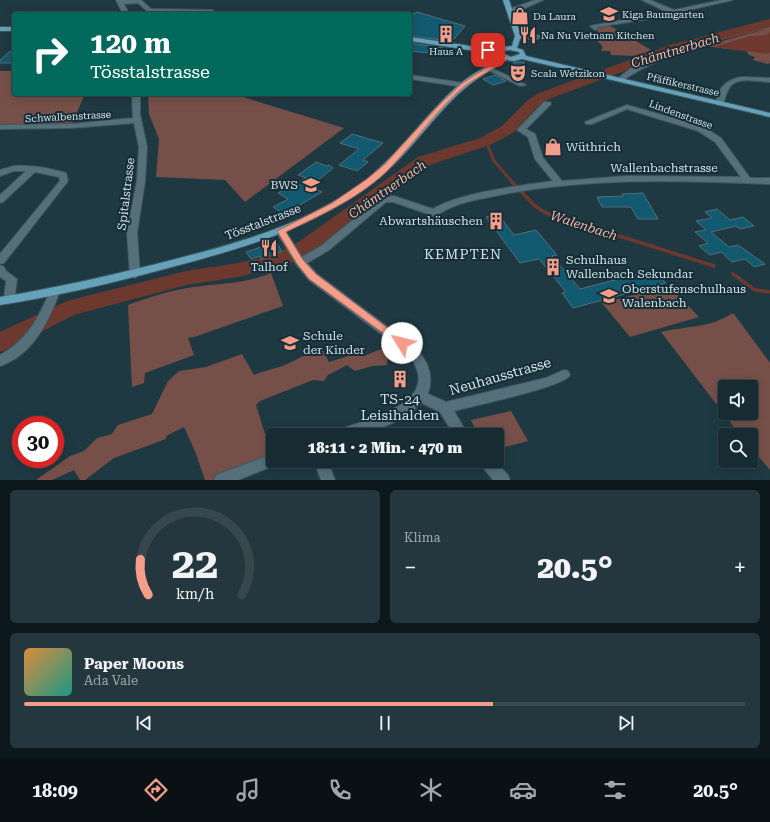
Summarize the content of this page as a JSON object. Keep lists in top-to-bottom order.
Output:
{
  "streets": {
    "main road": ["Pfäffikerstrasse", "Tösstalstrasse"],
    "street": [
      "Lindenstrasse",
      "Schwalbenstrasse",
      "Wallenbachstrasse",
      "Spitalstrasse",
      "Neuhausstrasse"
    ]
  },
  "crossings": [
    ["Pfäffikerstrasse", "Tösstalstrasse"],
    ["Lindenstrasse", "Wallenbachstrasse"],
    ["Schwalbenstrasse", "Spitalstrasse"],
    ["Spitalstrasse", "Tösstalstrasse"]
  ],
  "districts": ["KEMPTEN"],
  "water": ["Chämtnerbach", "Walenbach"],
  "places": {
    "school or university": [
      "Kiga Baumgarten",
      "BWS",
      "Oberstufenschulhaus Walenbach",
      "Schule der Kinder"
    ],
    "shop": ["Da Laura", "Wüthrich"],
    "building": [
      "Haus A",
      "Abwartshäuschen",
      "Schulhaus Wallenbach Sekundar",
      "TS-24 Leisihalden"
    ],
    "restaurant": ["Na Nu Vietnam Kitchen", "Talhof"],
    "theatre": ["Scala Wetzikon"]
  },
  "page": {
    "turn": ["120 m", "Tösstalstrasse"],
    "limit": "30",
    "trip": "18:11 · 2 Min. · 470 m",
    "tile": "Klima",
    "heat": ["−", "20.5°", "+"],
    "song": ["Paper Moons", "Ada Vale"],
    "tabs": ["18:09", "20.5°"],
    "gauge": ["22", "km/h"]
  }
}
